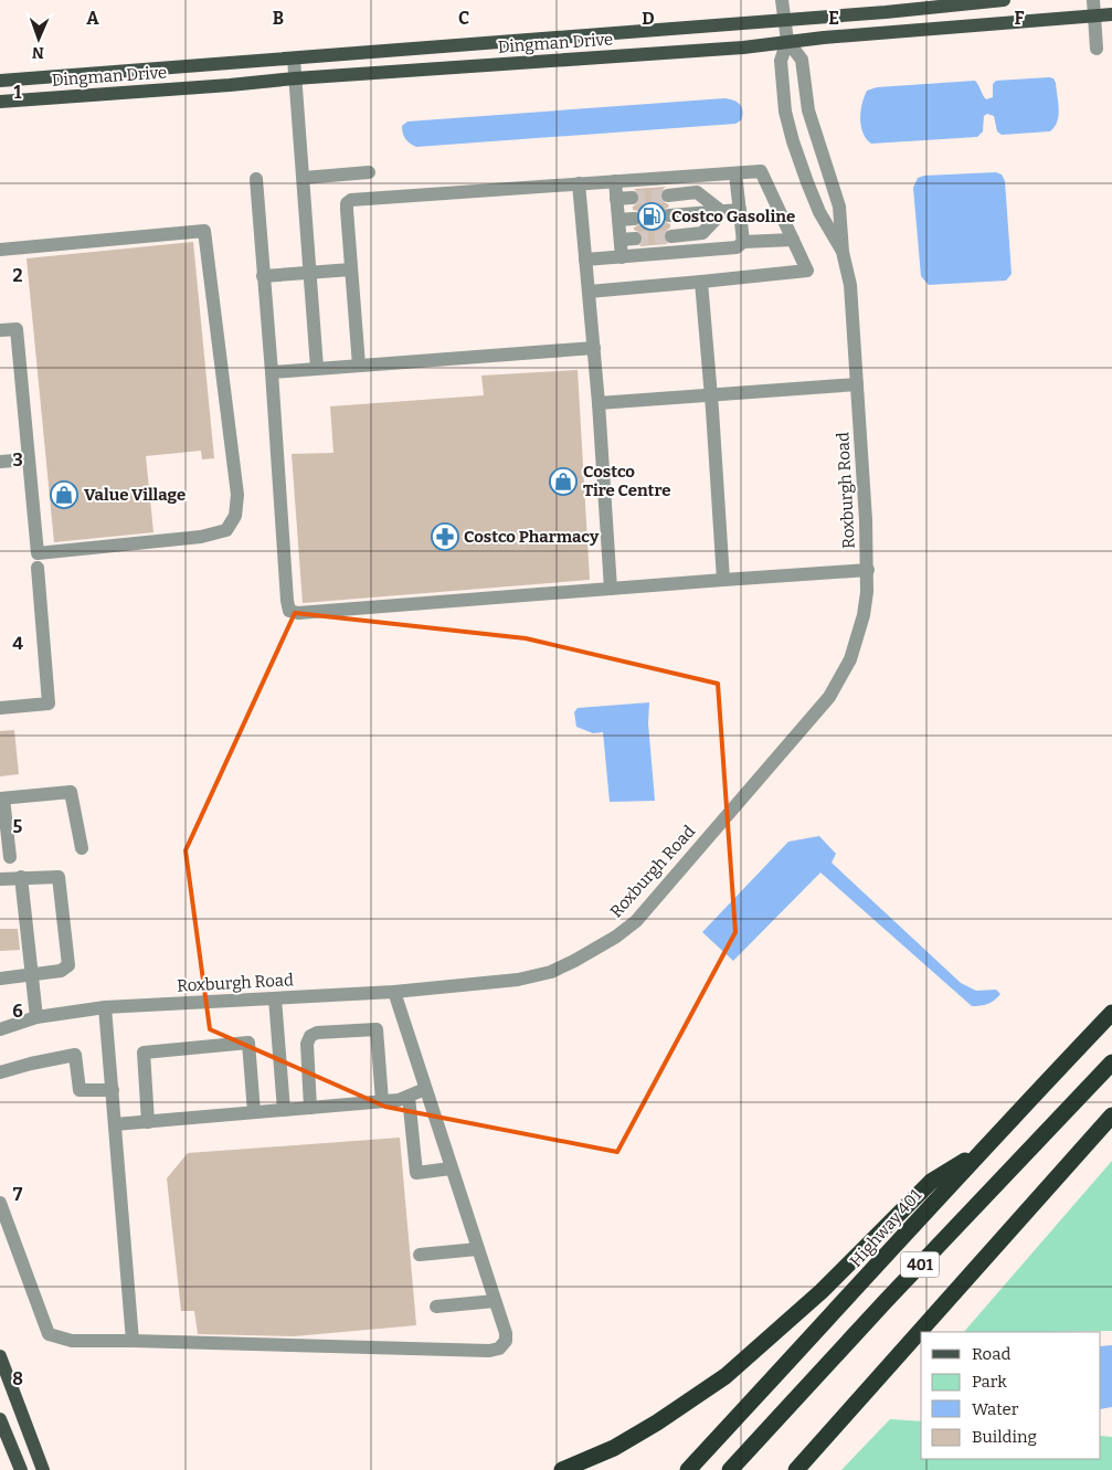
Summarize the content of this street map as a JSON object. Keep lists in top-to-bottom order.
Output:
{
  "streets": {
    "highway": ["Highway 401", "401"],
    "main road": ["Dingman Drive"],
    "street": ["Roxburgh Road"]
  },
  "crossings": [
    ["Dingman Drive", "Roxburgh Road"]
  ],
  "places": {
    "fuel station": ["Costco Gasoline"],
    "shop": ["Costco Tire Centre", "Value Village"],
    "pharmacy": ["Costco Pharmacy"]
  },
  "legend": [
    "Road",
    "Park",
    "Water",
    "Building"
  ],
  "north": "bottom",
  "grid": {
    "columns": [
      "A",
      "B",
      "C",
      "D",
      "E",
      "F"
    ],
    "rows": [
      "1",
      "2",
      "3",
      "4",
      "5",
      "6",
      "7",
      "8"
    ]
  }
}
